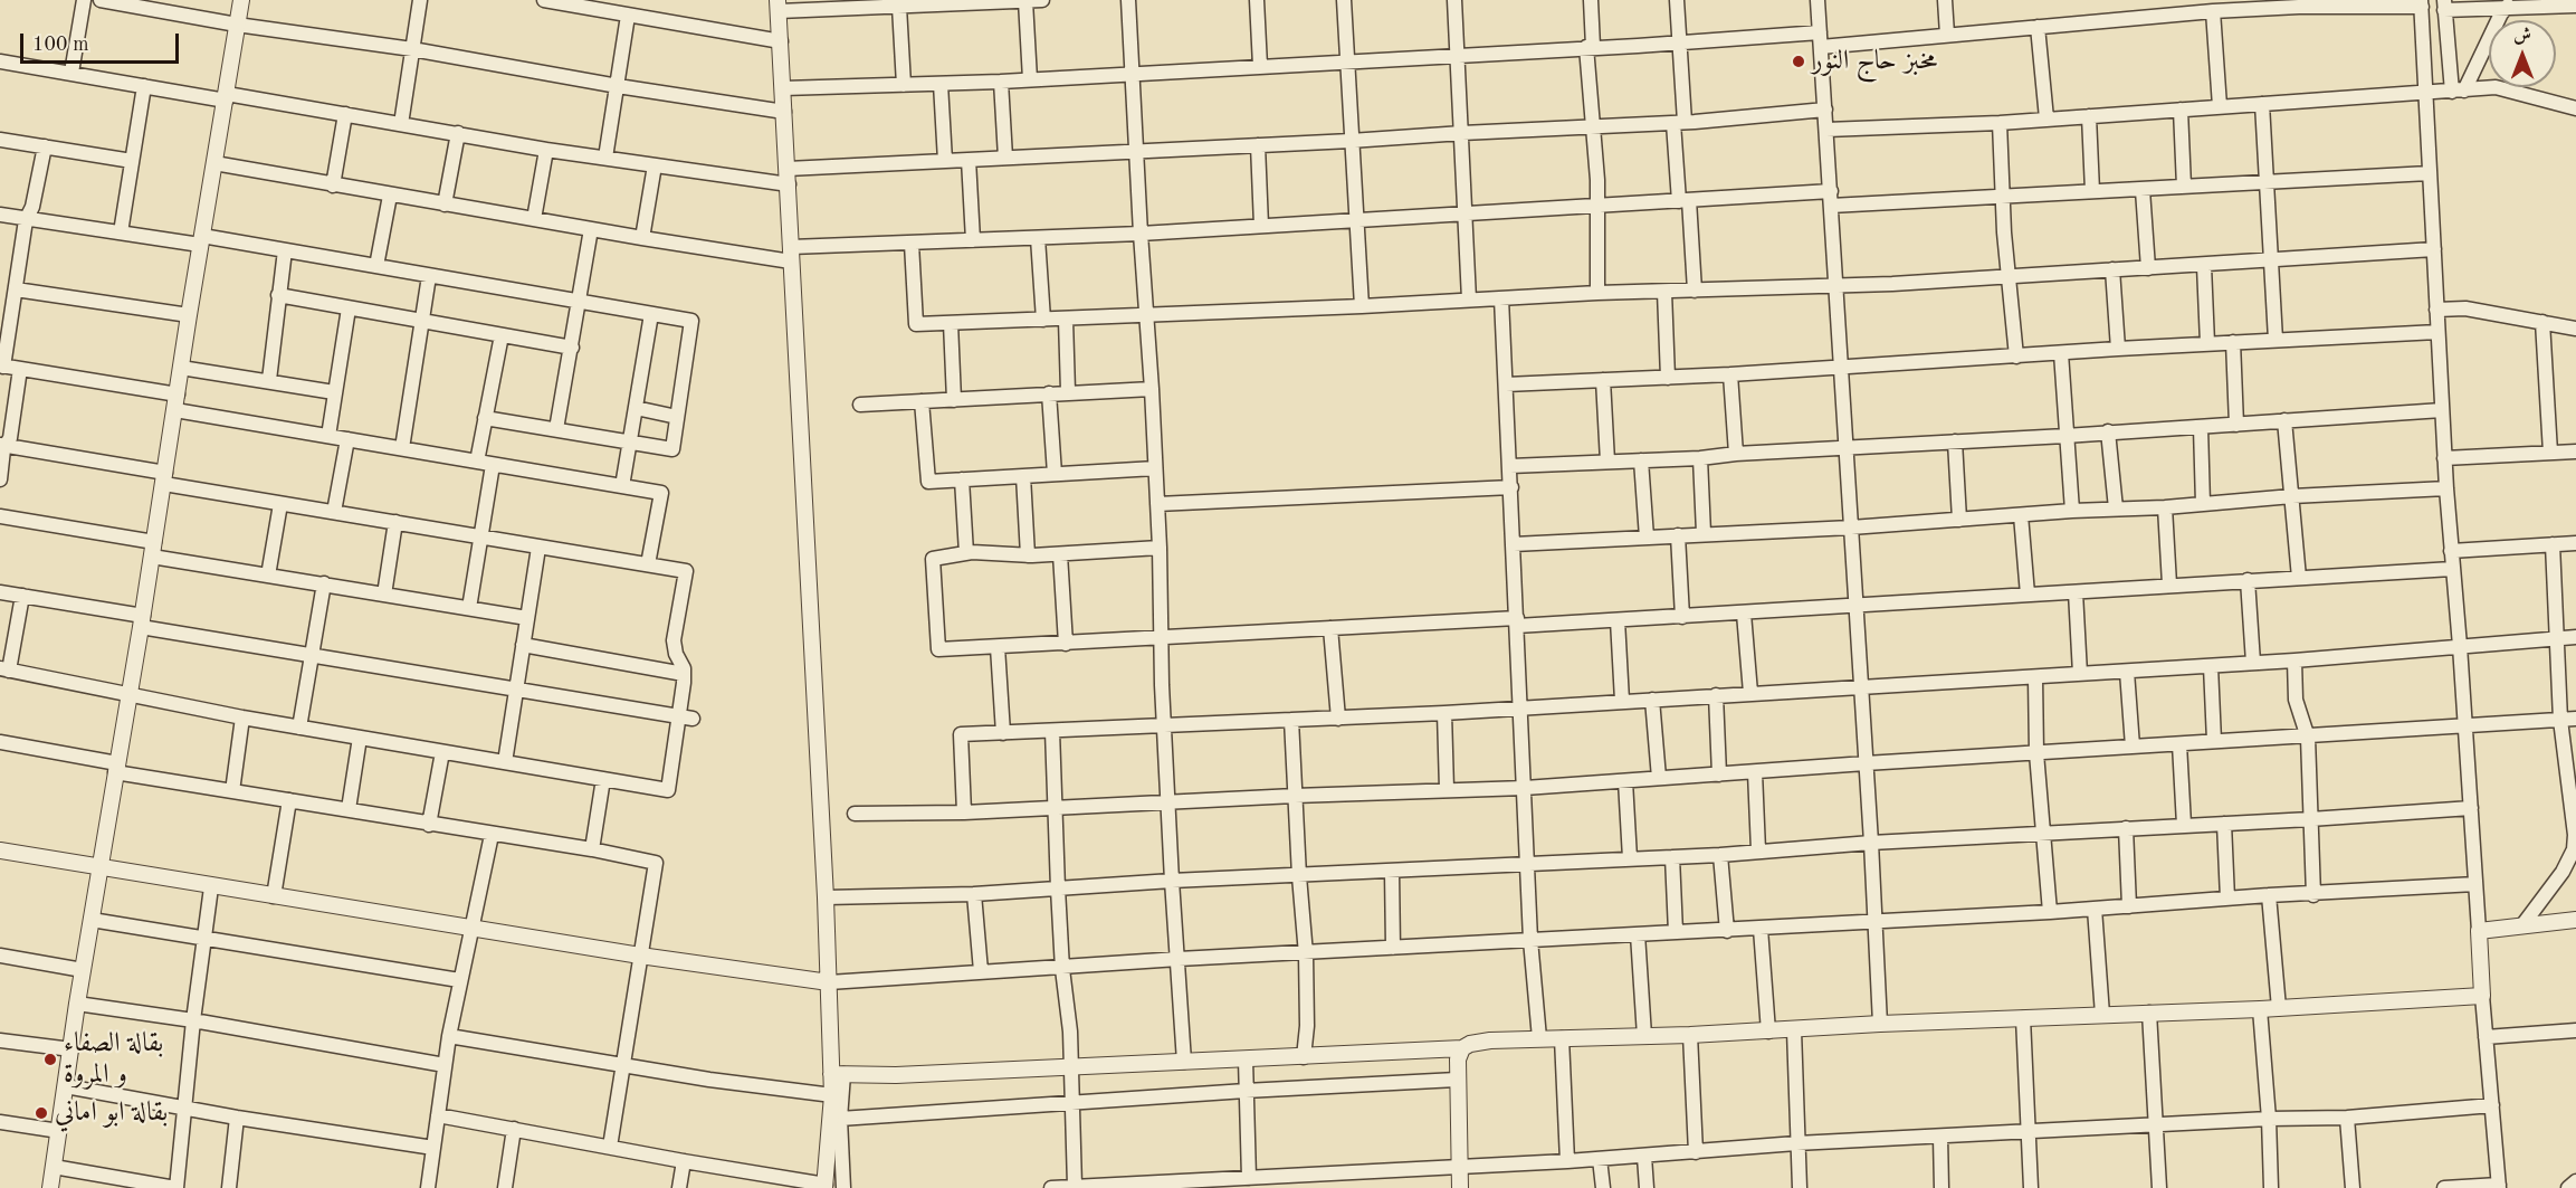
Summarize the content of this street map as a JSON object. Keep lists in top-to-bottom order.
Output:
{
  "places": ["مخبز حاج النور", "بقالة الصفاء و المروة", "بقالة ابو اماني"],
  "scale_bar": "100 m",
  "north": "top"
}
